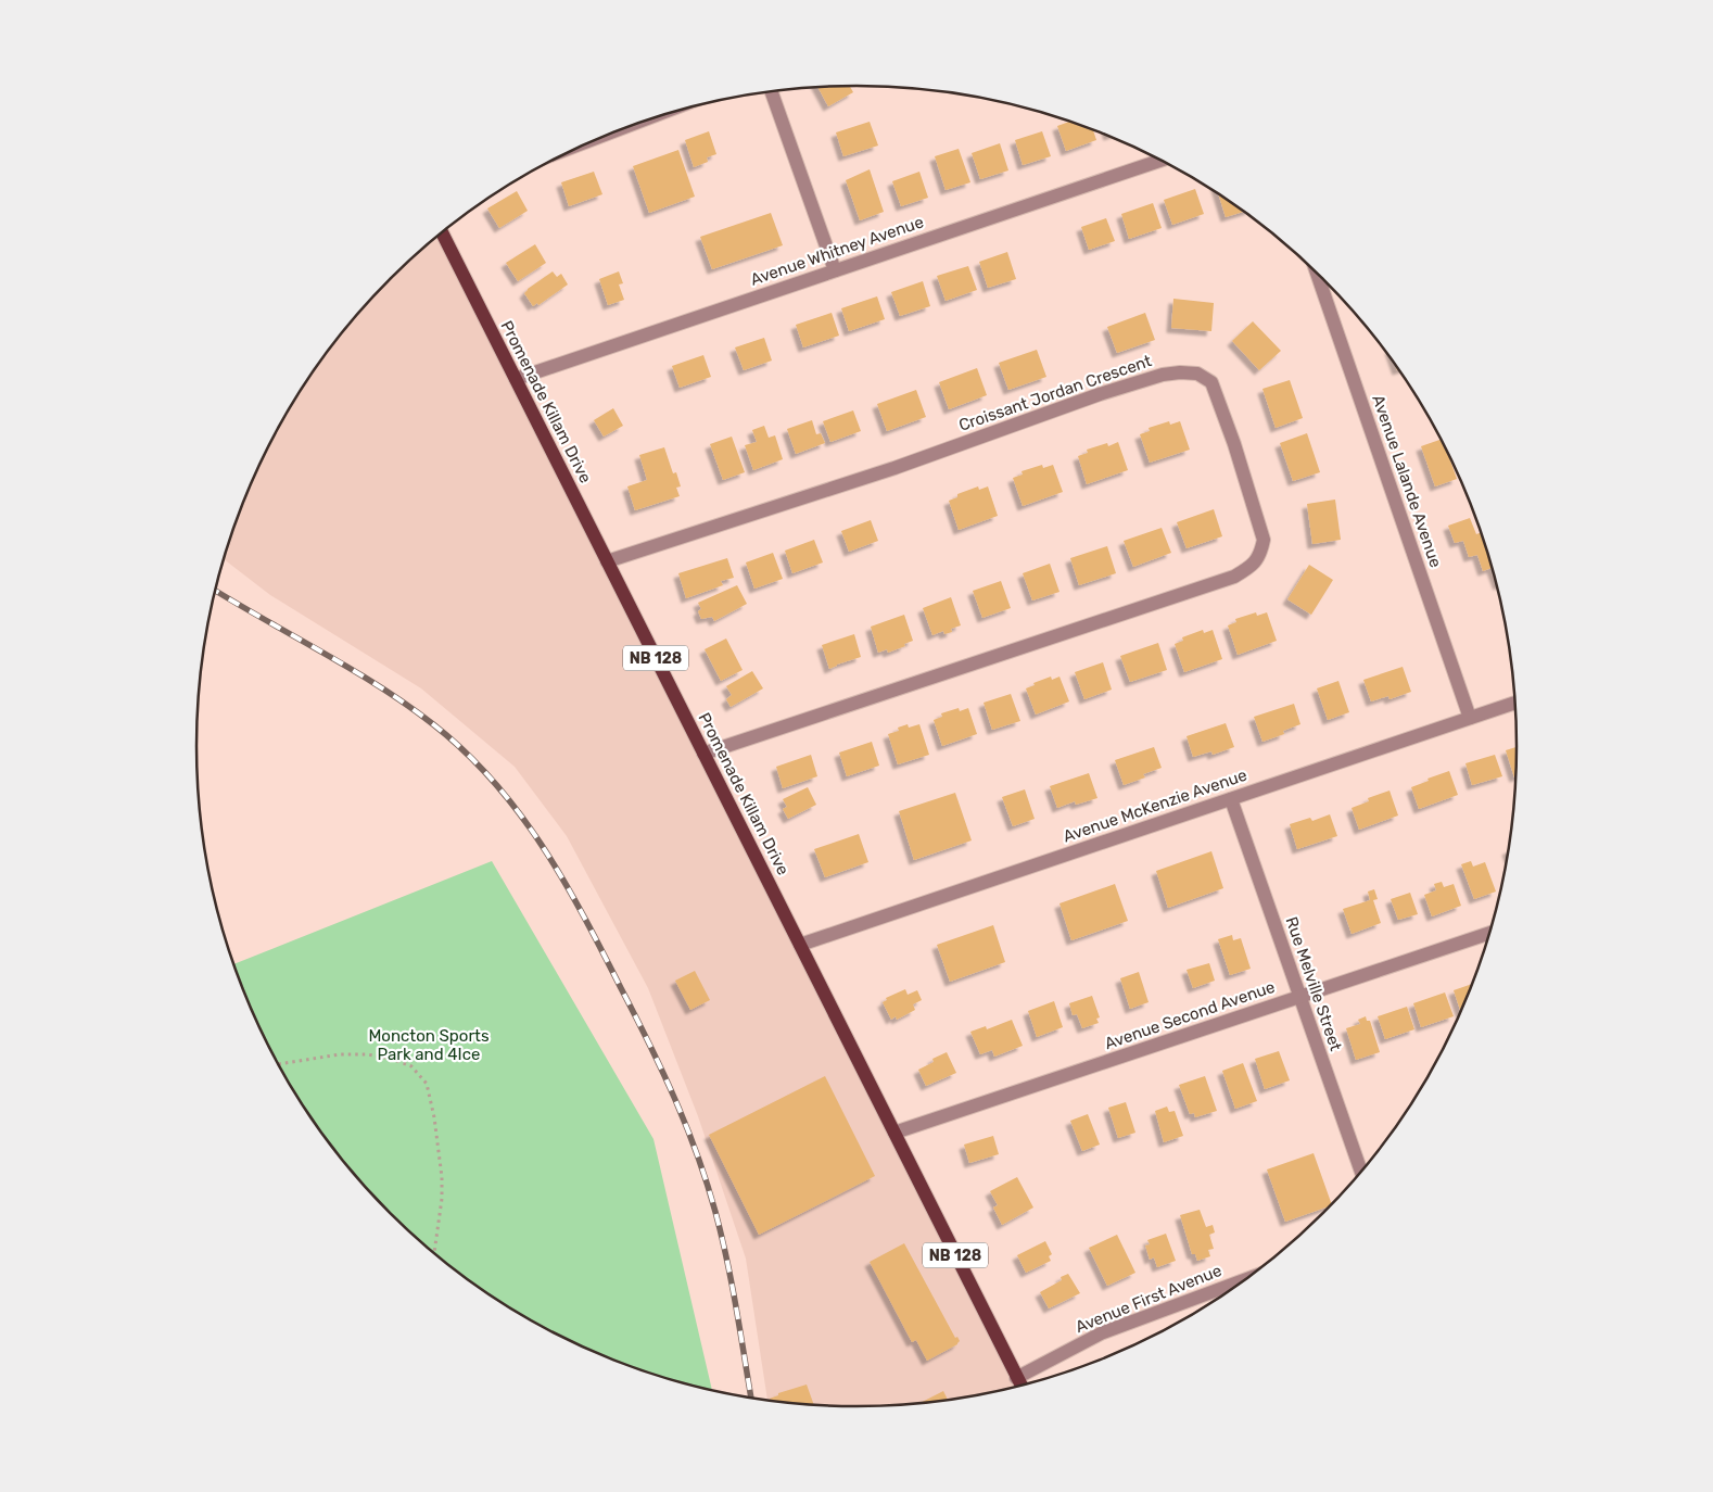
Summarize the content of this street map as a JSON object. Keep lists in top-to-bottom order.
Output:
{
  "streets": {
    "main road": ["Promenade Killam Drive", "NB 128"],
    "street": [
      "Avenue Whitney Avenue",
      "Croissant Jordan Crescent",
      "Avenue Lalande Avenue",
      "Avenue McKenzie Avenue",
      "Rue Melville Street",
      "Avenue Second Avenue",
      "Avenue First Avenue"
    ]
  },
  "crossings": [
    ["Avenue Whitney Avenue", "Promenade Killam Drive"],
    ["Croissant Jordan Crescent", "Promenade Killam Drive"],
    ["Promenade Killam Drive", "Avenue McKenzie Avenue"],
    ["Promenade Killam Drive", "Avenue Second Avenue"],
    ["Promenade Killam Drive", "Avenue First Avenue"],
    ["Avenue Lalande Avenue", "Avenue McKenzie Avenue"],
    ["Avenue McKenzie Avenue", "Rue Melville Street"],
    ["Rue Melville Street", "Avenue Second Avenue"]
  ],
  "parks": ["Moncton Sports Park and 4Ice"]
}
